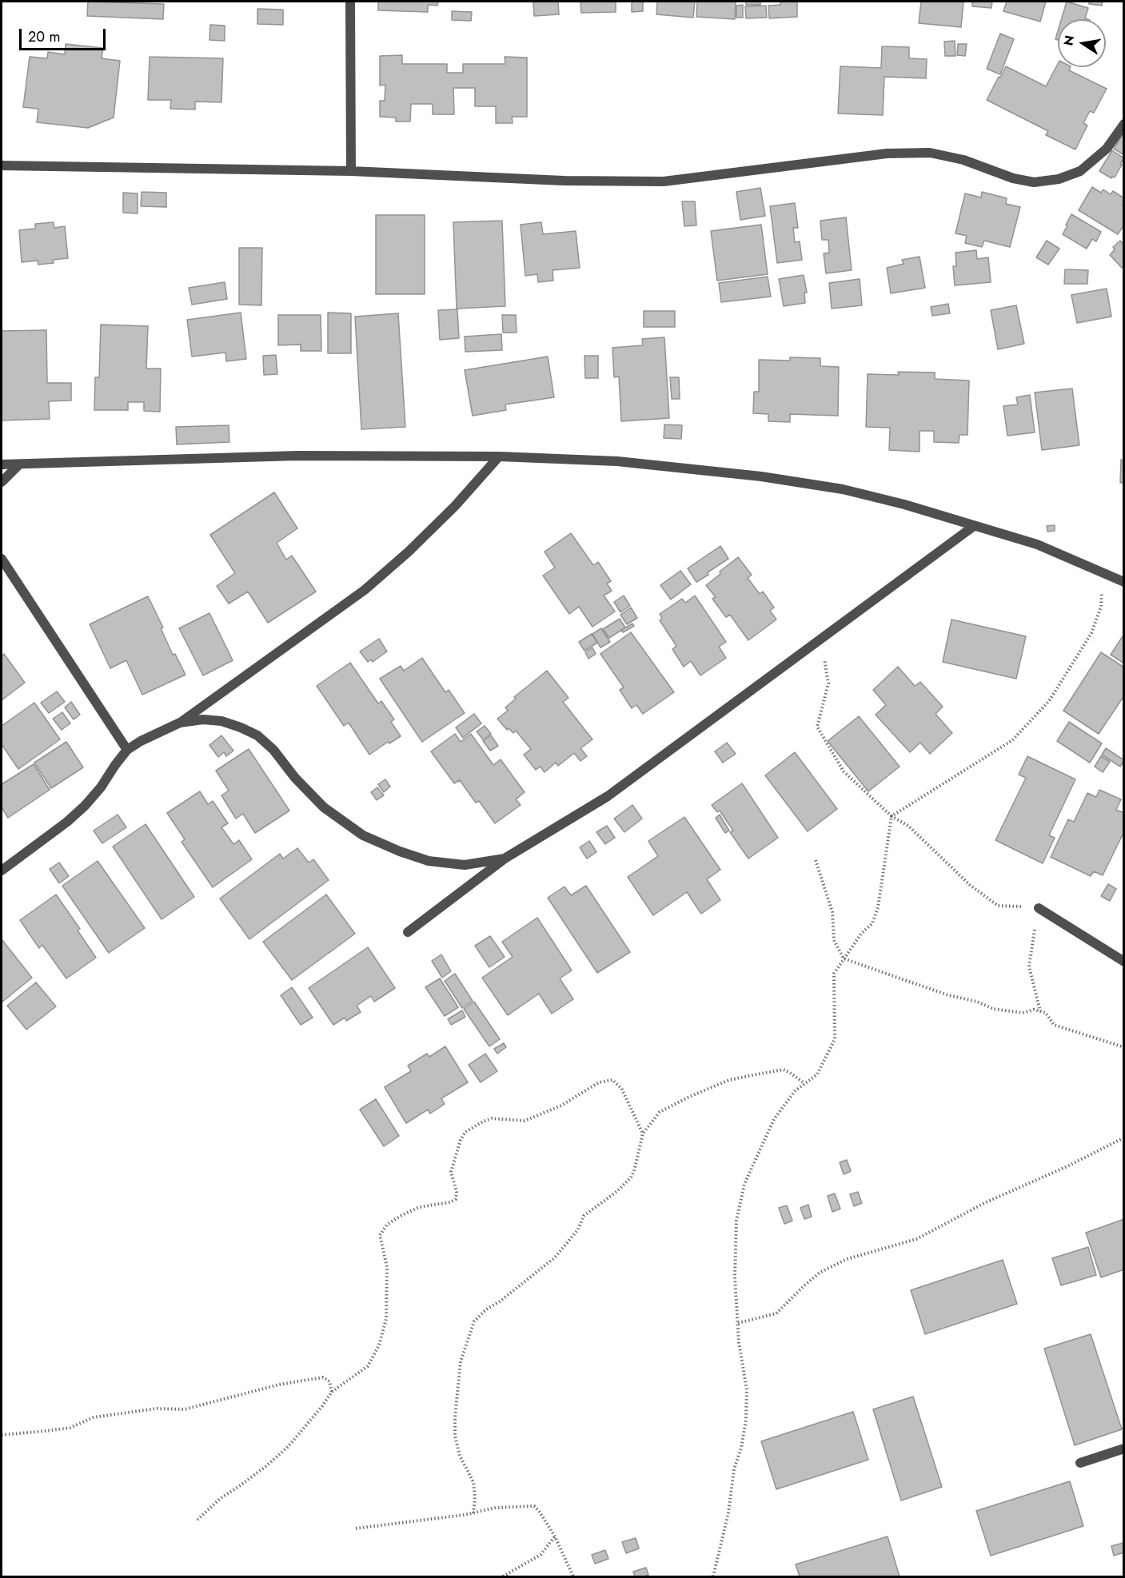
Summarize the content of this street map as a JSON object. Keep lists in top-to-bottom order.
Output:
{
  "scale_bar": "20 m",
  "north": "left"
}
